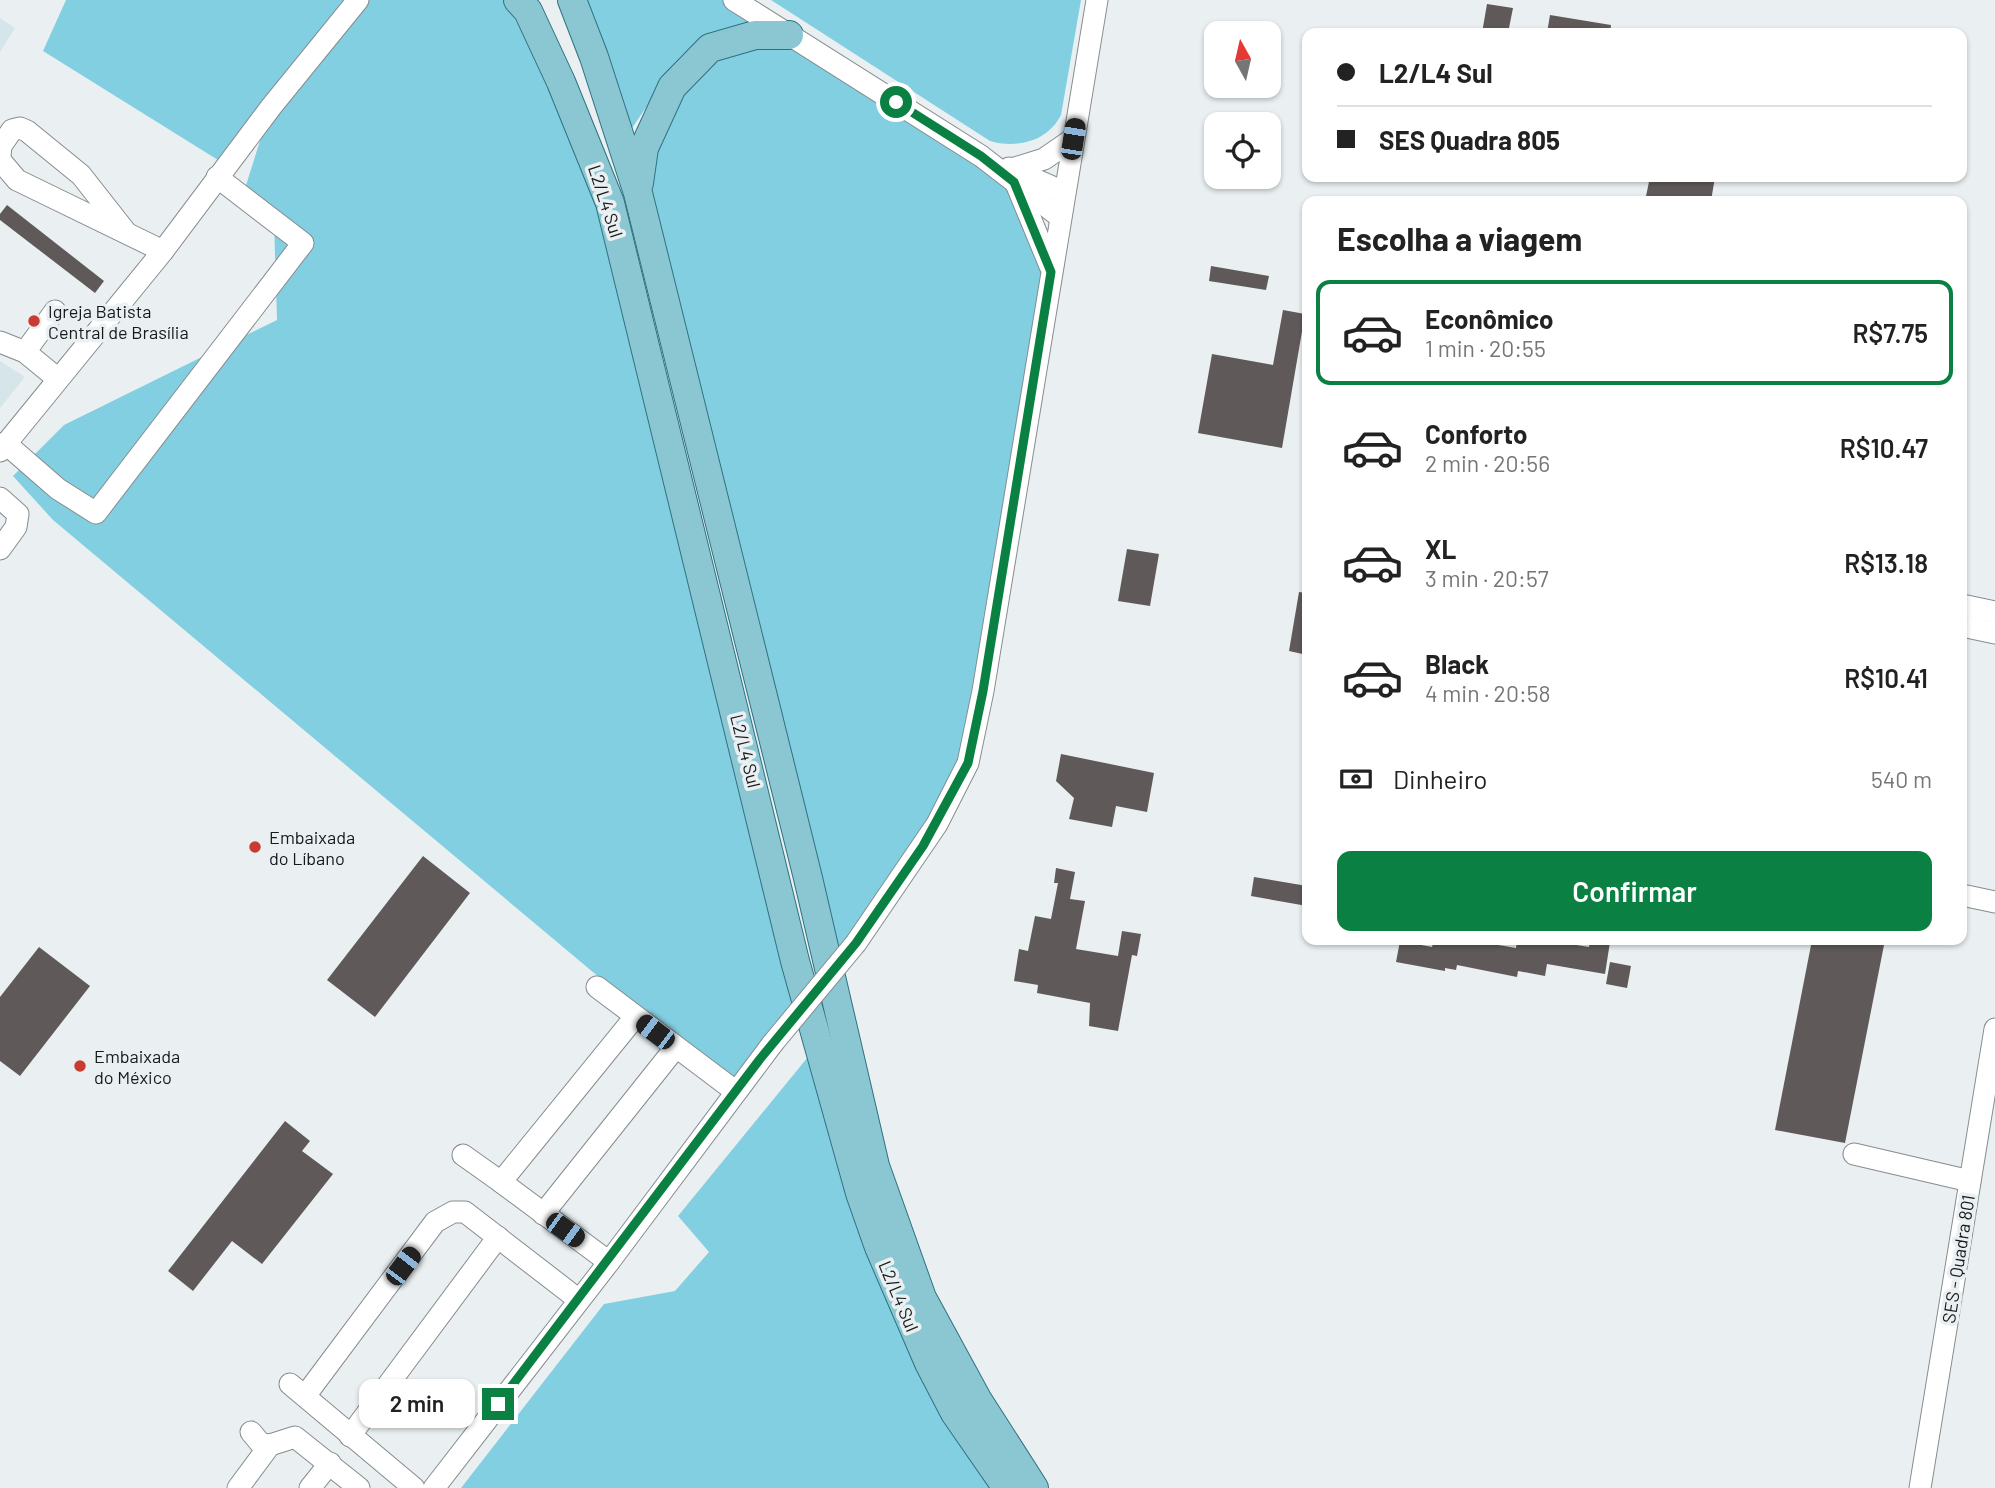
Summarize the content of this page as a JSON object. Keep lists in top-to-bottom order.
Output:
{
  "streets": {
    "main road": ["L2/L4 Sul"],
    "street": ["SES - Quadra 801"]
  },
  "places": ["Igreja Batista Central de Brasília", "Embaixada do Líbano", "Embaixada do México"],
  "north": "top",
  "page": {
    "banner": ["L2/L4 Sul", "SES Quadra 805"],
    "heading": "Escolha a viagem",
    "list": [
      {
        "name": "Econômico",
        "note": "1 min · 20:55",
        "value": "R$7.75"
      },
      {
        "name": "Conforto",
        "note": "2 min · 20:56",
        "value": "R$10.47"
      },
      {
        "name": "XL",
        "note": "3 min · 20:57",
        "value": "R$13.18"
      },
      {
        "name": "Black",
        "note": "4 min · 20:58",
        "value": "R$10.41"
      }
    ],
    "pay": ["Dinheiro", "540 m"],
    "buttons": "Confirmar",
    "bubble": "2 min"
  }
}
